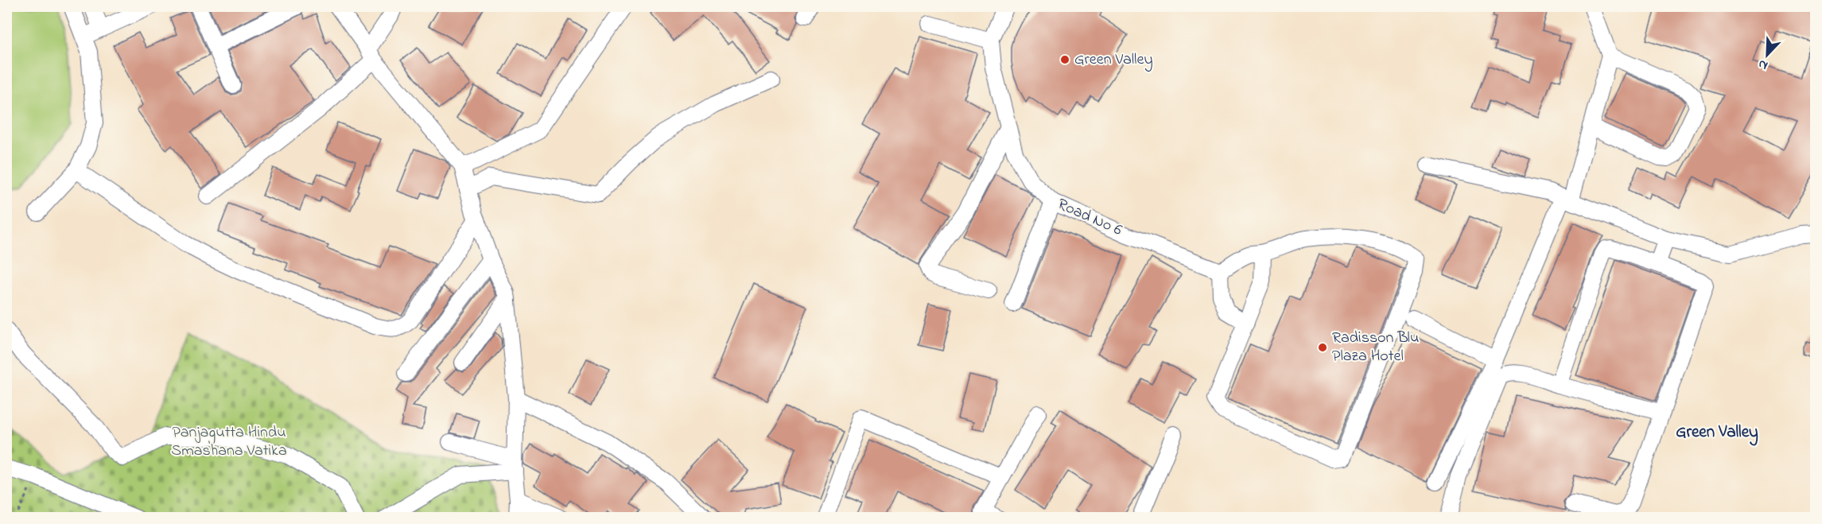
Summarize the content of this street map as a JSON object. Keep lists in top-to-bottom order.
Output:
{
  "streets": {
    "street": ["Road No 6"]
  },
  "districts": ["Green Valley"],
  "parks": ["Panjagutta Hindu Smashana Vatika"],
  "places": ["Green Valley", "Radisson Blu Plaza Hotel"],
  "north": "bottom left"
}
